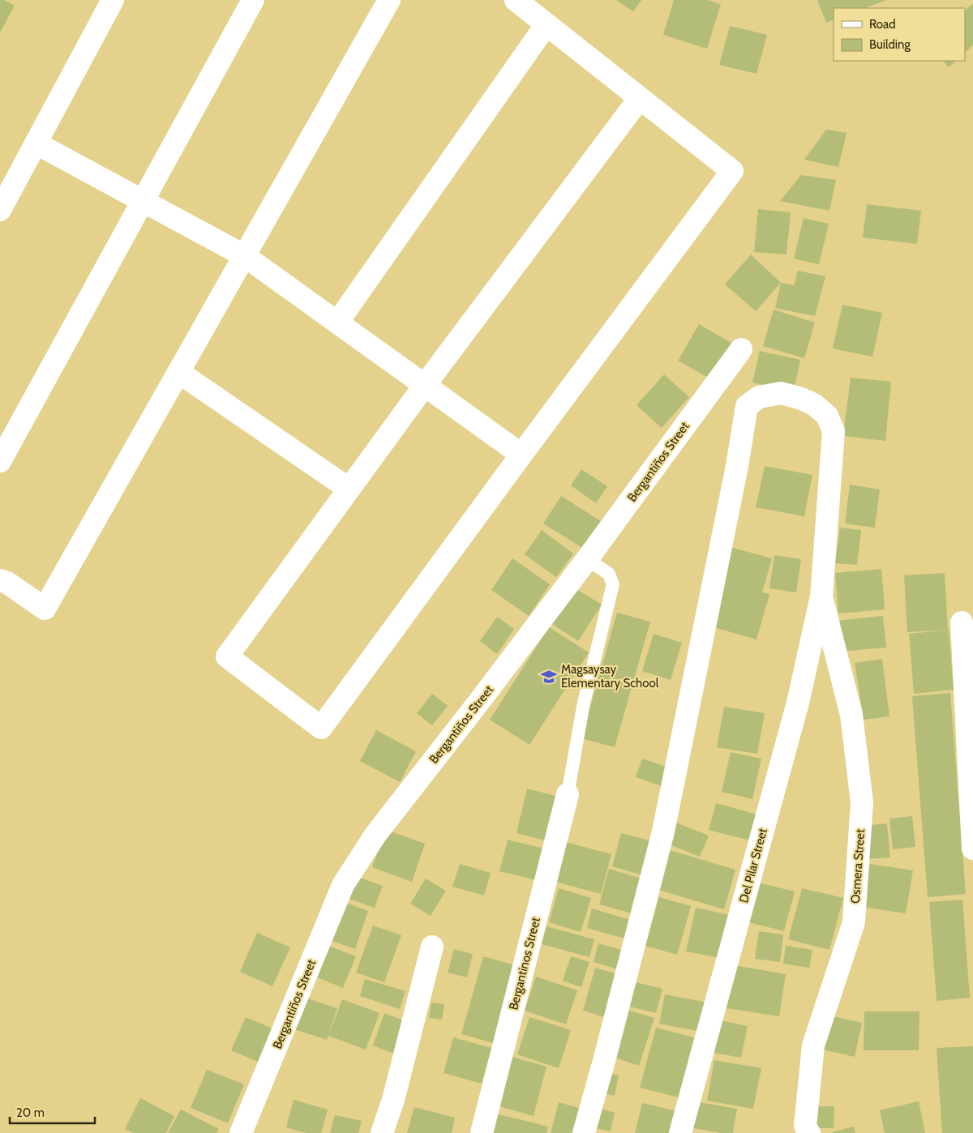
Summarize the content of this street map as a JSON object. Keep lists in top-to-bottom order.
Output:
{
  "streets": {
    "street": [
      "Bergantiños Street",
      "Del Pilar Street",
      "Osmera Street",
      "Bergantinos Street"
    ]
  },
  "crossings": [
    ["Del Pilar Street", "Osmera Street"]
  ],
  "places": {
    "school or university": ["Magsaysay Elementary School"]
  },
  "legend": ["Road", "Building"],
  "scale_bar": "20 m"
}
